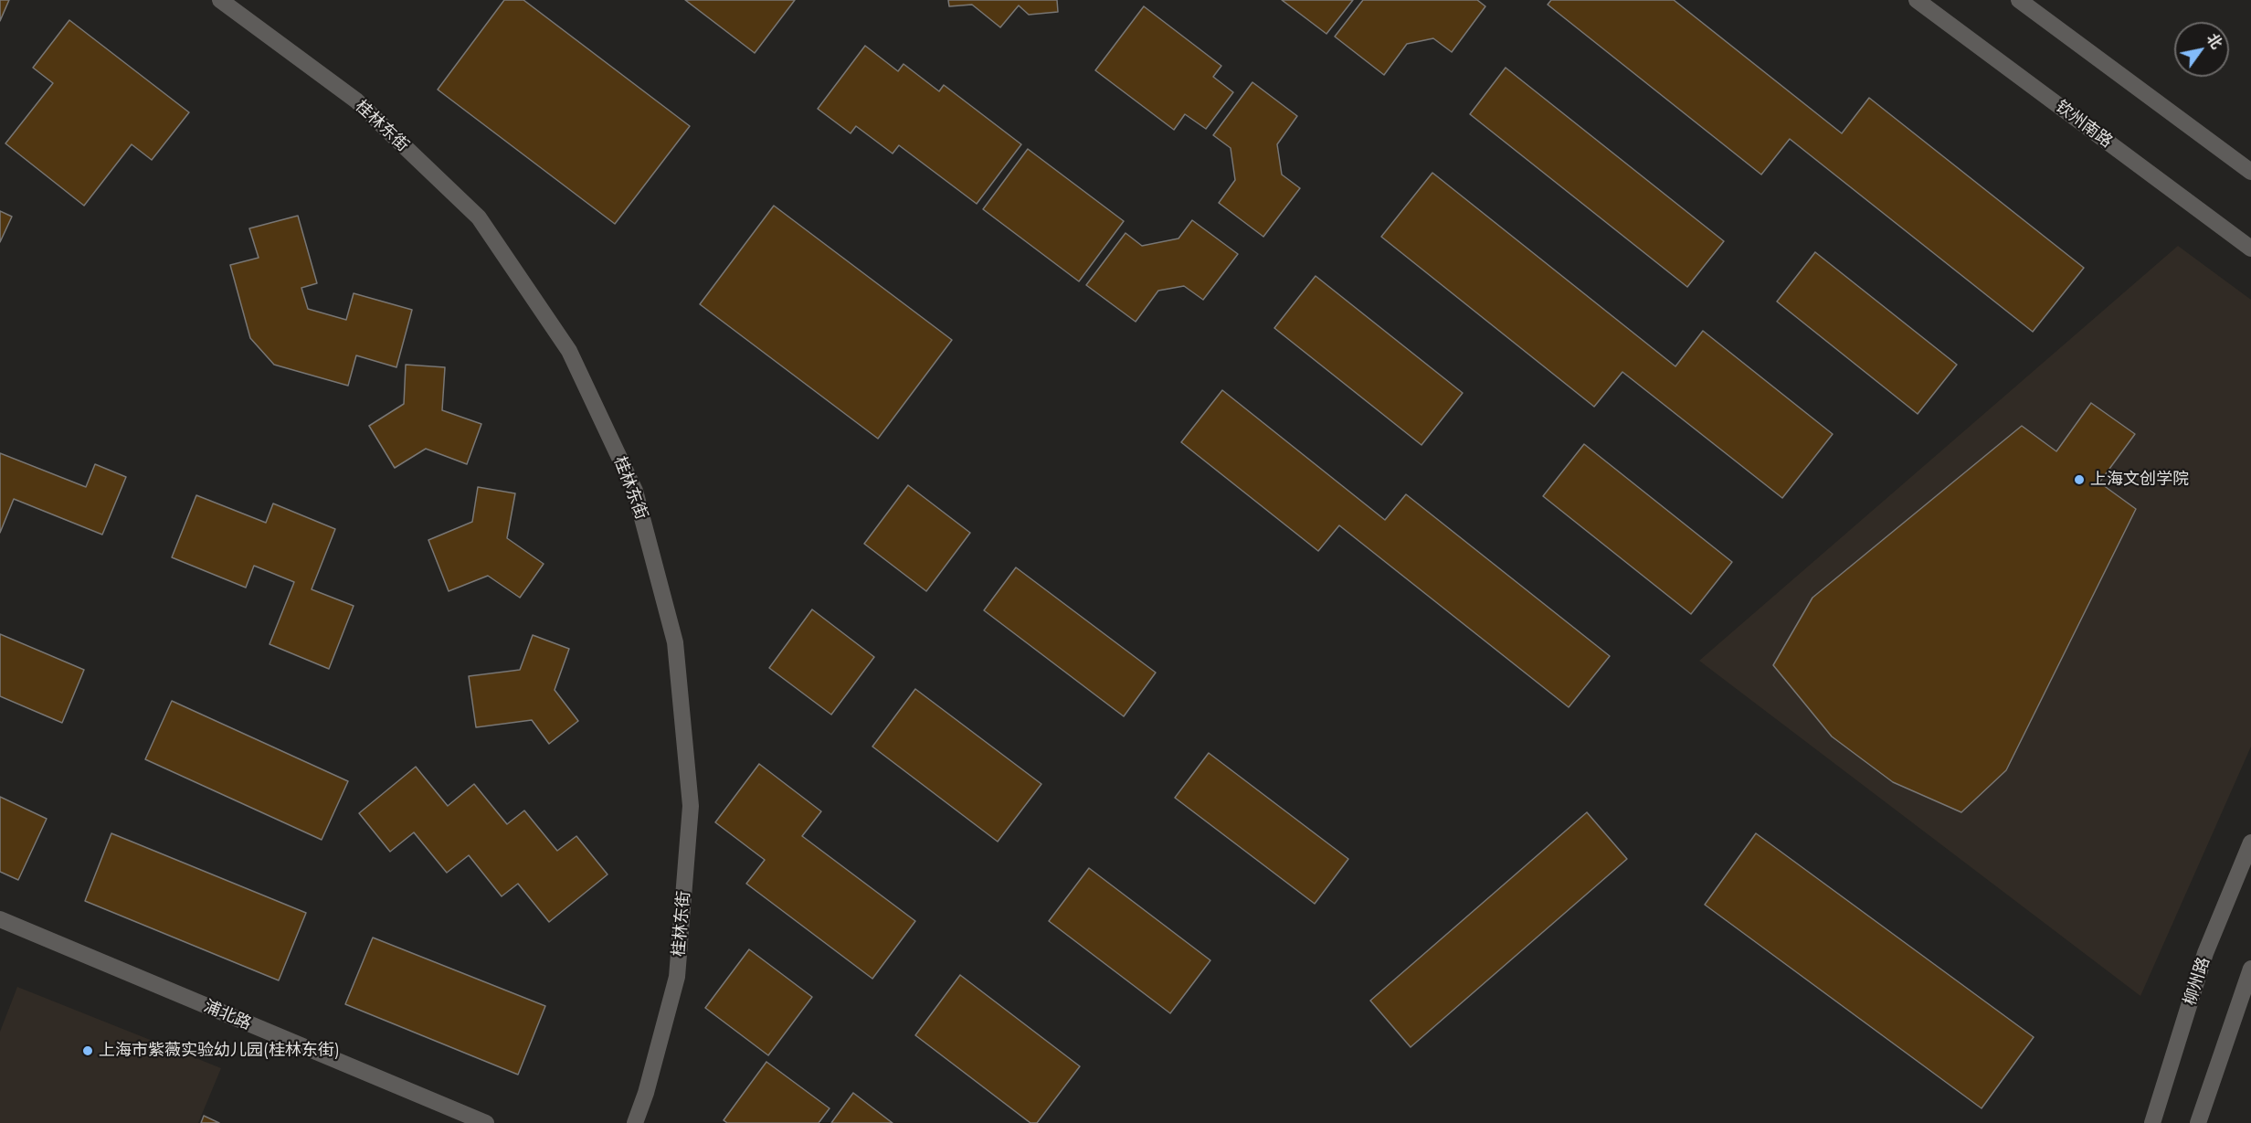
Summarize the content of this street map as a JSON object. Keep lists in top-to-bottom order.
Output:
{
  "streets": {
    "street": [
      "钦州南路",
      "桂林东街",
      "柳州路",
      "浦北路"
    ]
  },
  "places": ["上海文创学院", "上海市紫薇实验幼儿园(桂林东街)"],
  "north": "top right"
}
